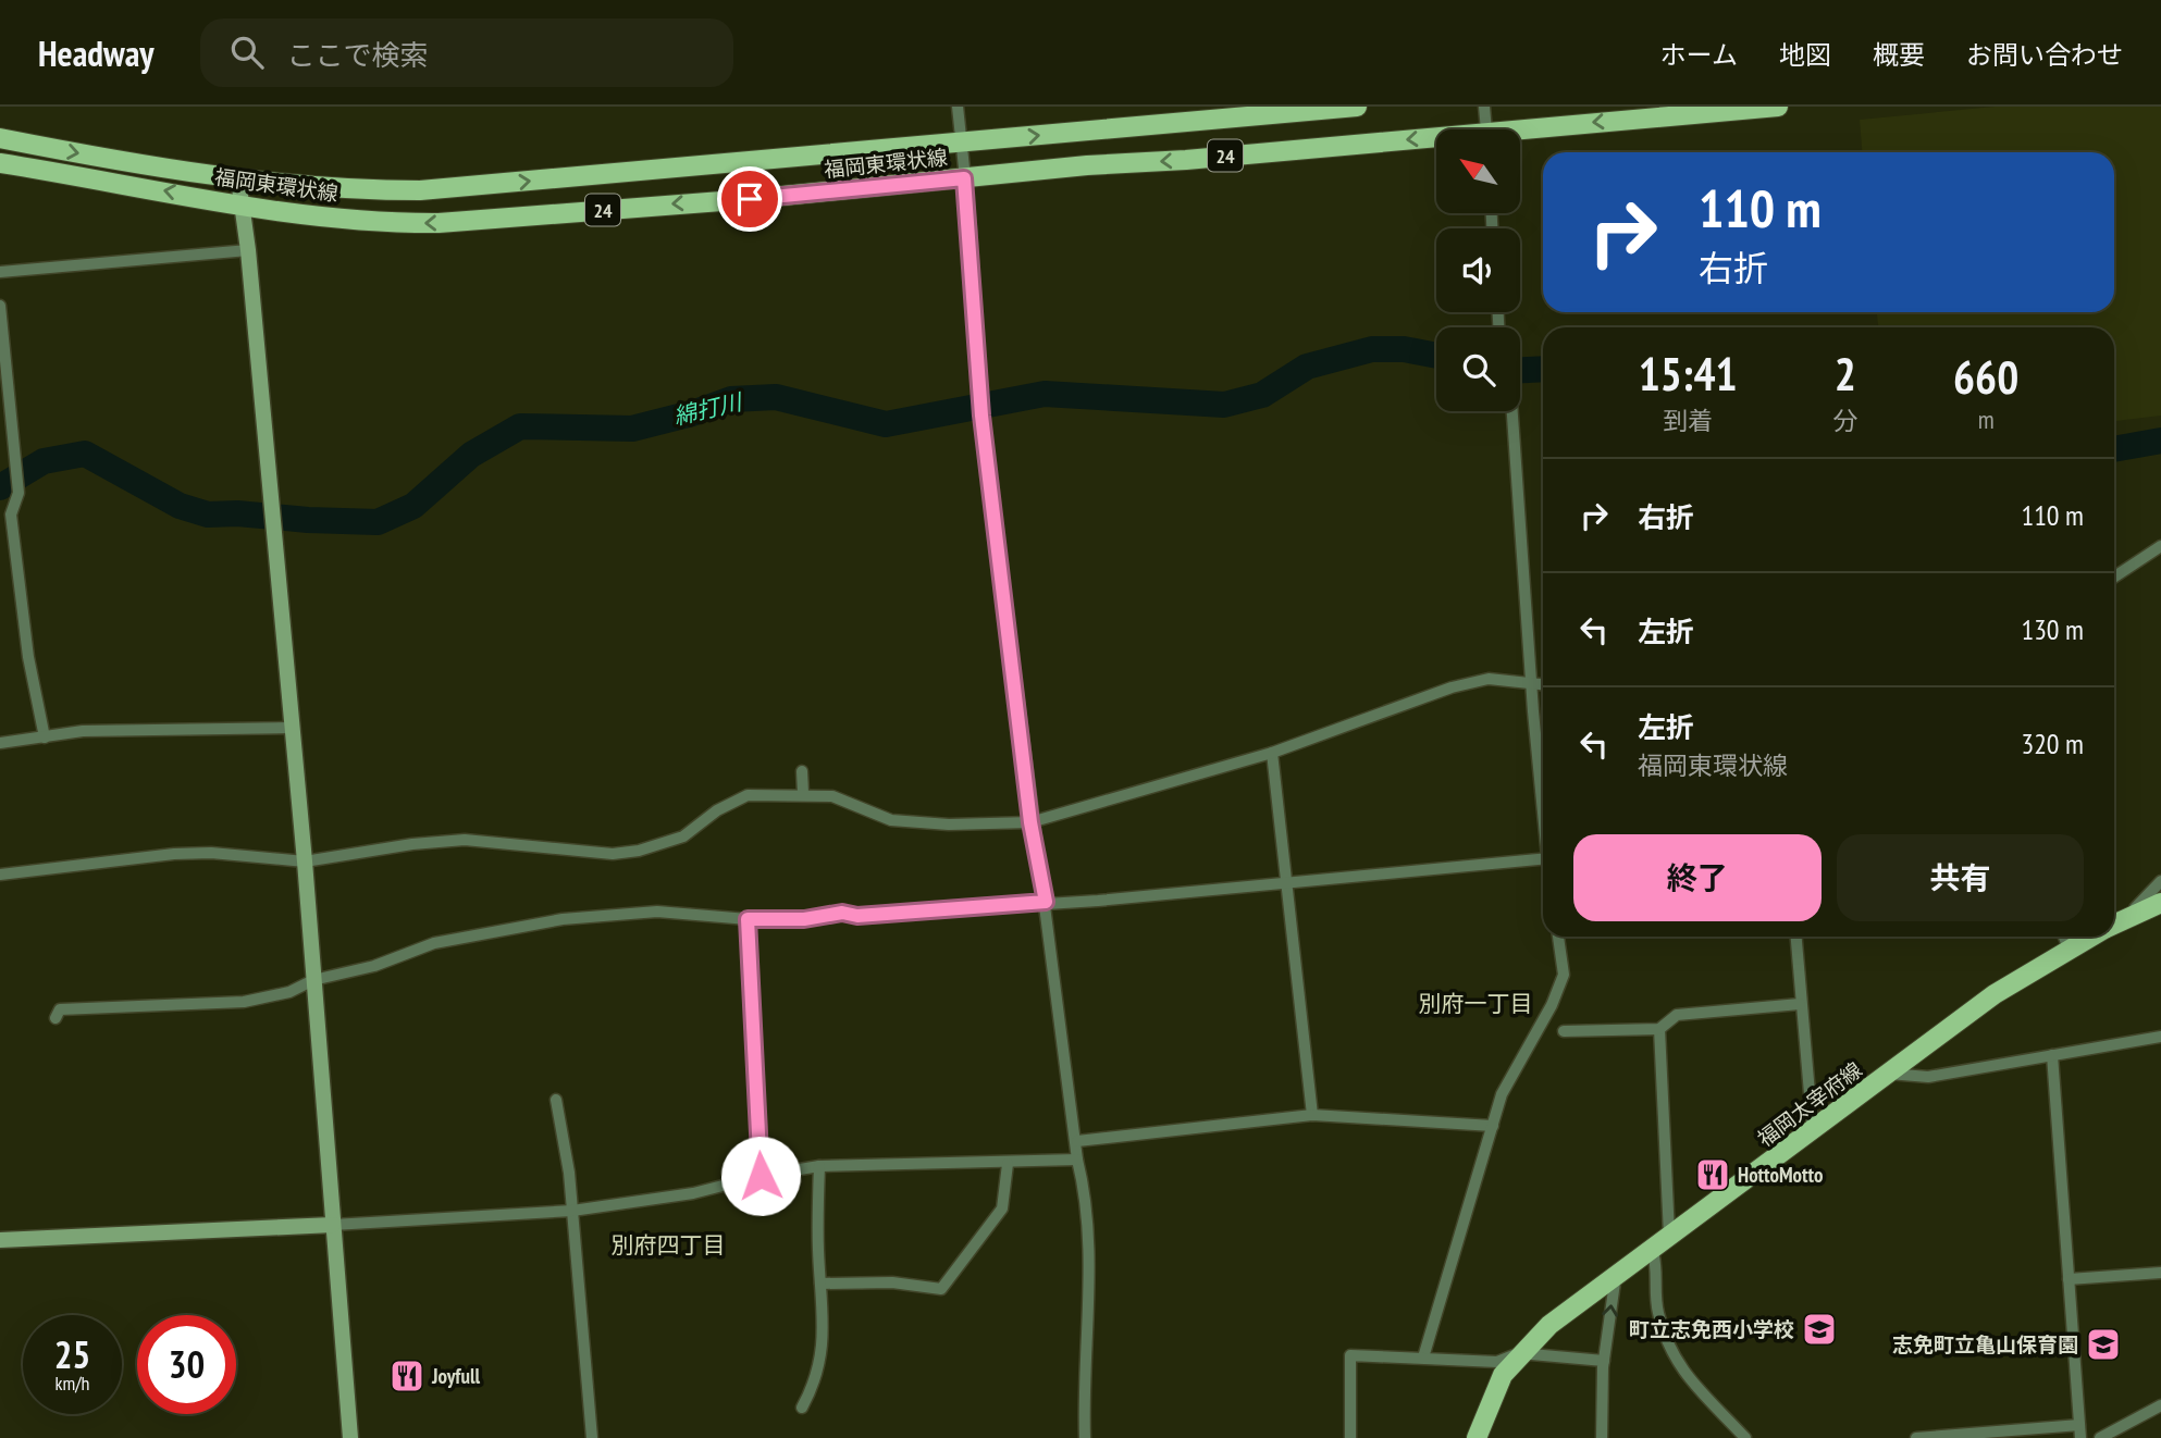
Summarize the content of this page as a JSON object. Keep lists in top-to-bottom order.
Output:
{
  "streets": {
    "main road": ["24", "福岡東環状線", "福岡太宰府線"]
  },
  "districts": ["別府一丁目", "別府四丁目"],
  "water": ["綿打川"],
  "places": {
    "restaurant": ["HottoMotto", "Joyfull"],
    "school or university": ["町立志免西小学校", "志免町立亀山保育園"]
  },
  "north": "top left",
  "page": {
    "header": "Headway",
    "search": "ここで検索",
    "nav": [
      "ホーム",
      "地図",
      "概要",
      "お問い合わせ"
    ],
    "turn": ["110 m", "右折"],
    "eta": [
      "15:41",
      "到着",
      "2",
      "分",
      "660",
      "m"
    ],
    "list": [
      {
        "name": "右折",
        "value": "110 m"
      },
      {
        "name": "左折",
        "value": "130 m"
      },
      {
        "name": "左折",
        "note": "福岡東環状線",
        "value": "320 m"
      }
    ],
    "buttons": ["終了", "共有"],
    "speed": "25 km/h",
    "limit": "30"
  }
}
